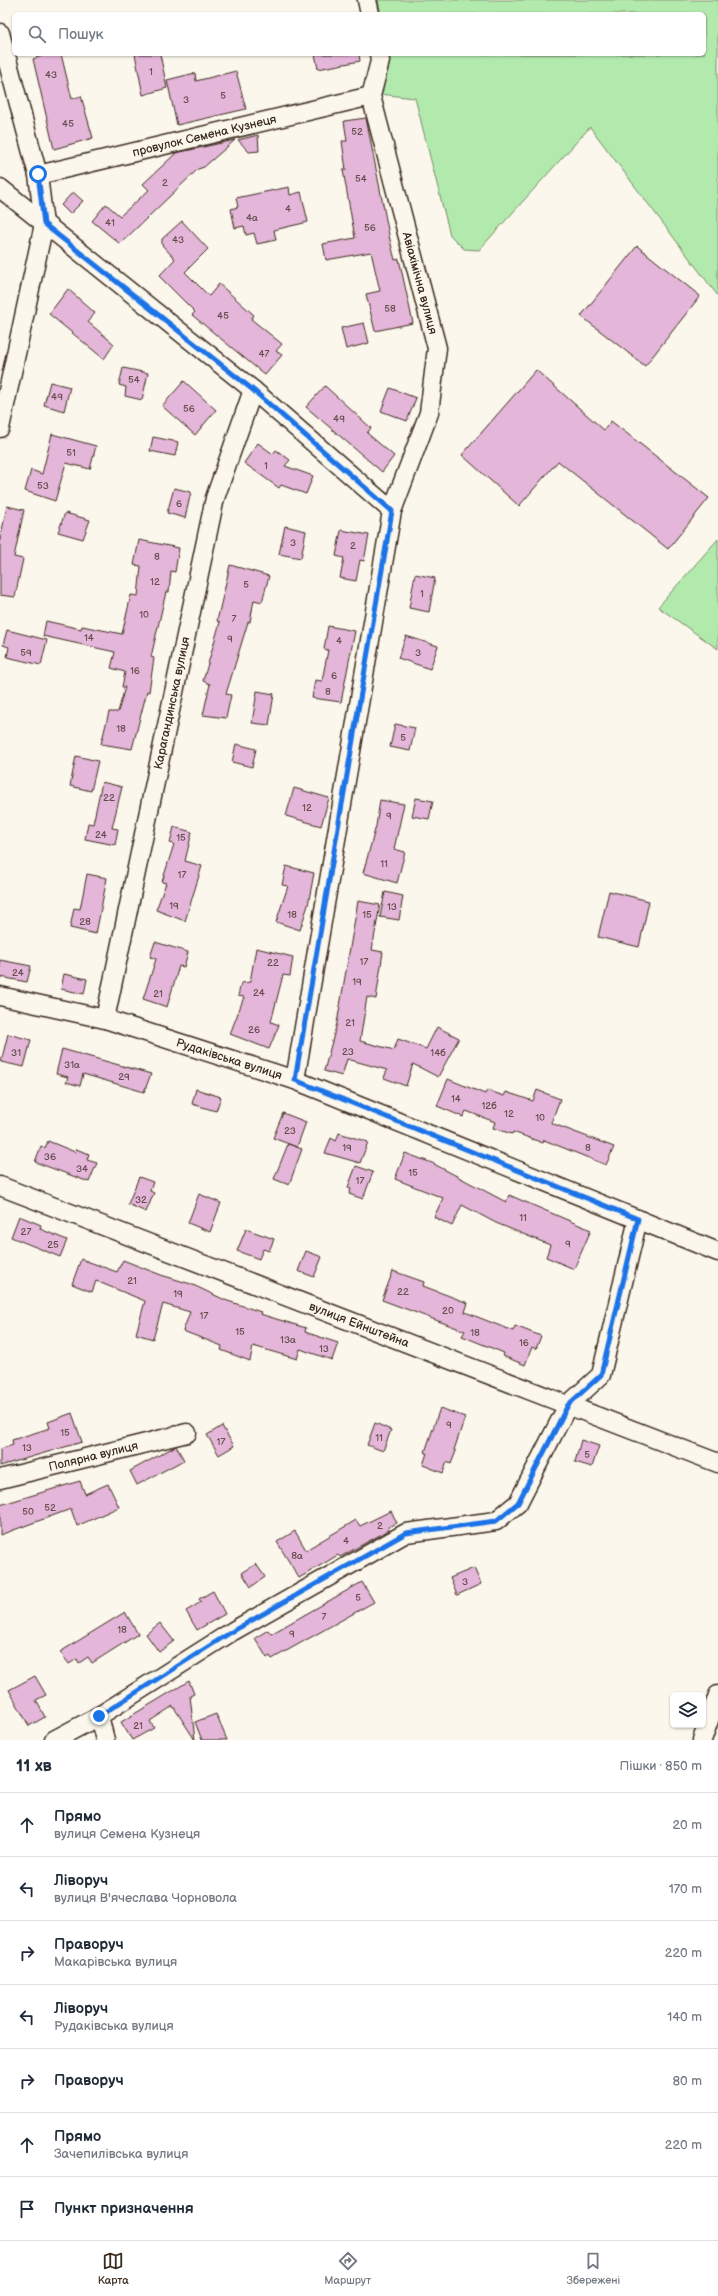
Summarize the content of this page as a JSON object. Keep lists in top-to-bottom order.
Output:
{
  "streets": {
    "street": [
      "провулок Семена Кузнеця",
      "Авіахімічна вулиця",
      "Карагандинська вулиця",
      "Рудаківська вулиця",
      "вулиця Ейнштейна",
      "Полярна вулиця"
    ]
  },
  "crossings": [
    ["провулок Семена Кузнеця", "Авіахімічна вулиця"],
    ["Авіахімічна вулиця", "Рудаківська вулиця"],
    ["Карагандинська вулиця", "Рудаківська вулиця"]
  ],
  "house_numbers": [
    "1",
    "43",
    "5",
    "3",
    "45",
    "52",
    "54",
    "2",
    "4",
    "4а",
    "41",
    "56",
    "43",
    "58",
    "45",
    "47",
    "54",
    "49",
    "56",
    "49",
    "51",
    "1",
    "53",
    "6",
    "3",
    "2",
    "8",
    "12",
    "5",
    "1",
    "10",
    "7",
    "14",
    "9",
    "4",
    "59",
    "3",
    "16",
    "6",
    "8",
    "18",
    "5",
    "22",
    "12",
    "9",
    "24",
    "15",
    "11",
    "17",
    "19",
    "13",
    "18",
    "15",
    "28",
    "17",
    "22",
    "24",
    "19",
    "24",
    "21",
    "21",
    "26",
    "23",
    "31",
    "14б",
    "31а",
    "29",
    "14",
    "12б",
    "12",
    "10",
    "23",
    "19",
    "8",
    "36",
    "34",
    "15",
    "17",
    "32",
    "11",
    "27",
    "9",
    "25",
    "21",
    "22",
    "19",
    "20",
    "17",
    "15",
    "18",
    "13а",
    "16",
    "13",
    "9",
    "15",
    "11",
    "17",
    "13",
    "5",
    "52",
    "50",
    "2",
    "4",
    "8а",
    "3",
    "5",
    "7",
    "18",
    "9",
    "21"
  ],
  "page": {
    "search": "Пошук",
    "heading": ["11 хв", "Пішки · 850 m"],
    "list": [
      ["Прямо", "вулиця Семена Кузнеця", "20 m"],
      ["Ліворуч", "вулиця В'ячеслава Чорновола", "170 m"],
      ["Праворуч", "Макарівська вулиця", "220 m"],
      ["Ліворуч", "Рудаківська вулиця", "140 m"],
      ["Праворуч", "80 m"],
      ["Прямо", "Зачепилівська вулиця", "220 m"],
      "Пункт призначення"
    ],
    "nav": ["Карта", "Маршрут", "Збережені"]
  }
}
